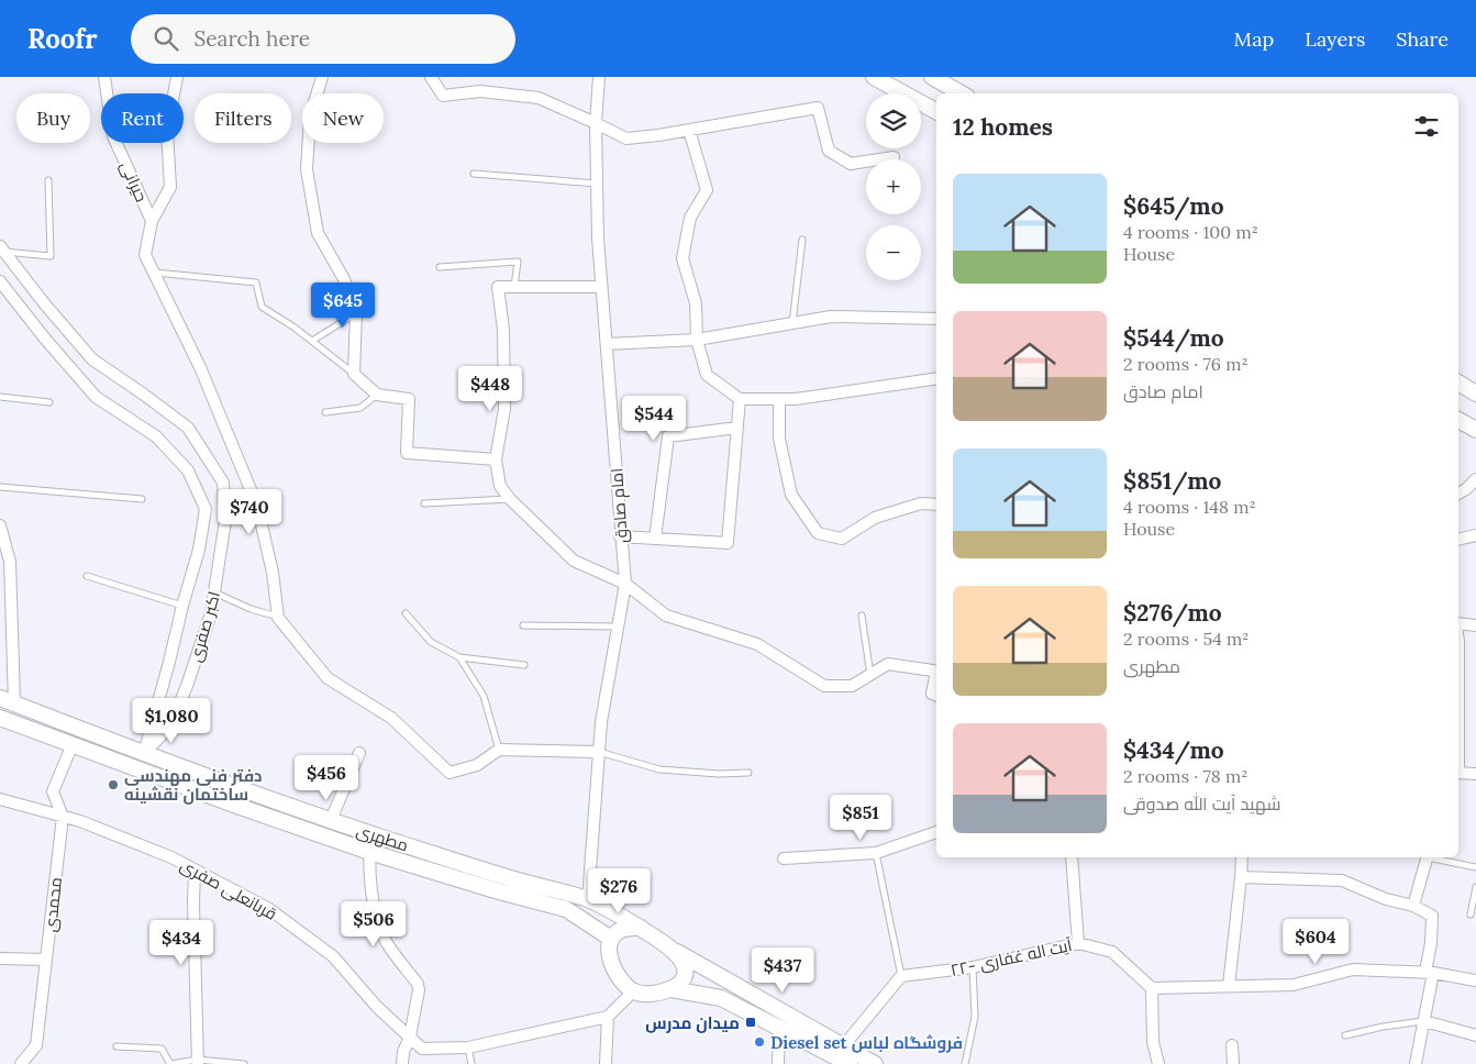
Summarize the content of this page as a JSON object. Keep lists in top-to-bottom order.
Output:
{
  "streets": {
    "main road": ["مطهری"],
    "street": [
      "حیرانی",
      "امام صادق",
      "اکبر صفری",
      "قربانعلی صفری",
      "محمدی",
      "۲۲- آیت اله غفاری"
    ]
  },
  "crossings": [
    ["امام صادق", "مطهری"],
    ["اکبر صفری", "مطهری"],
    ["مطهری", "محمدی"],
    ["قربانعلی صفری", "محمدی"]
  ],
  "places": {
    "other": ["دفتر فنی مهندسی ساختمان نقشینه", "Diesel set فروشگاه لباس"],
    "transit": ["میدان مدرس"]
  },
  "page": {
    "header": "Roofr",
    "search": "Search here",
    "nav": ["Map", "Layers", "Share"],
    "map_buttons": ["+", "−"],
    "chip": [
      "Buy",
      "Rent",
      "Filters",
      "New"
    ],
    "heading": "12 homes",
    "list": [
      {
        "name": "$645/mo",
        "note": "4 rooms · 100 m² · House"
      },
      {
        "name": "$544/mo",
        "note": "2 rooms · 76 m² · امام صادق"
      },
      {
        "name": "$851/mo",
        "note": "4 rooms · 148 m² · House"
      },
      {
        "name": "$276/mo",
        "note": "2 rooms · 54 m² · مطهری"
      },
      {
        "name": "$434/mo",
        "note": "2 rooms · 78 m² · شهید آیت الله صدوقی"
      }
    ],
    "price": [
      "$645",
      "$448",
      "$544",
      "$740",
      "$1,080",
      "$456",
      "$851",
      "$276",
      "$506",
      "$604",
      "$434",
      "$437"
    ]
  }
}
